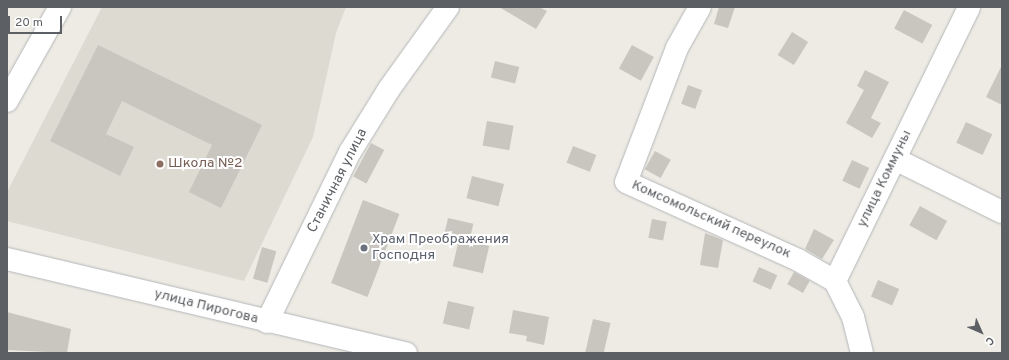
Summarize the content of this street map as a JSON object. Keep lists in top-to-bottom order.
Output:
{
  "streets": {
    "street": [
      "улица Коммуны",
      "Станичная улица",
      "Комсомольский переулок",
      "улица Пирогова"
    ]
  },
  "crossings": [
    ["улица Коммуны", "Комсомольский переулок"],
    ["Станичная улица", "улица Пирогова"]
  ],
  "places": ["Школа №2", "Храм Преображения Господня"],
  "scale_bar": "20 m",
  "north": "bottom right"
}
